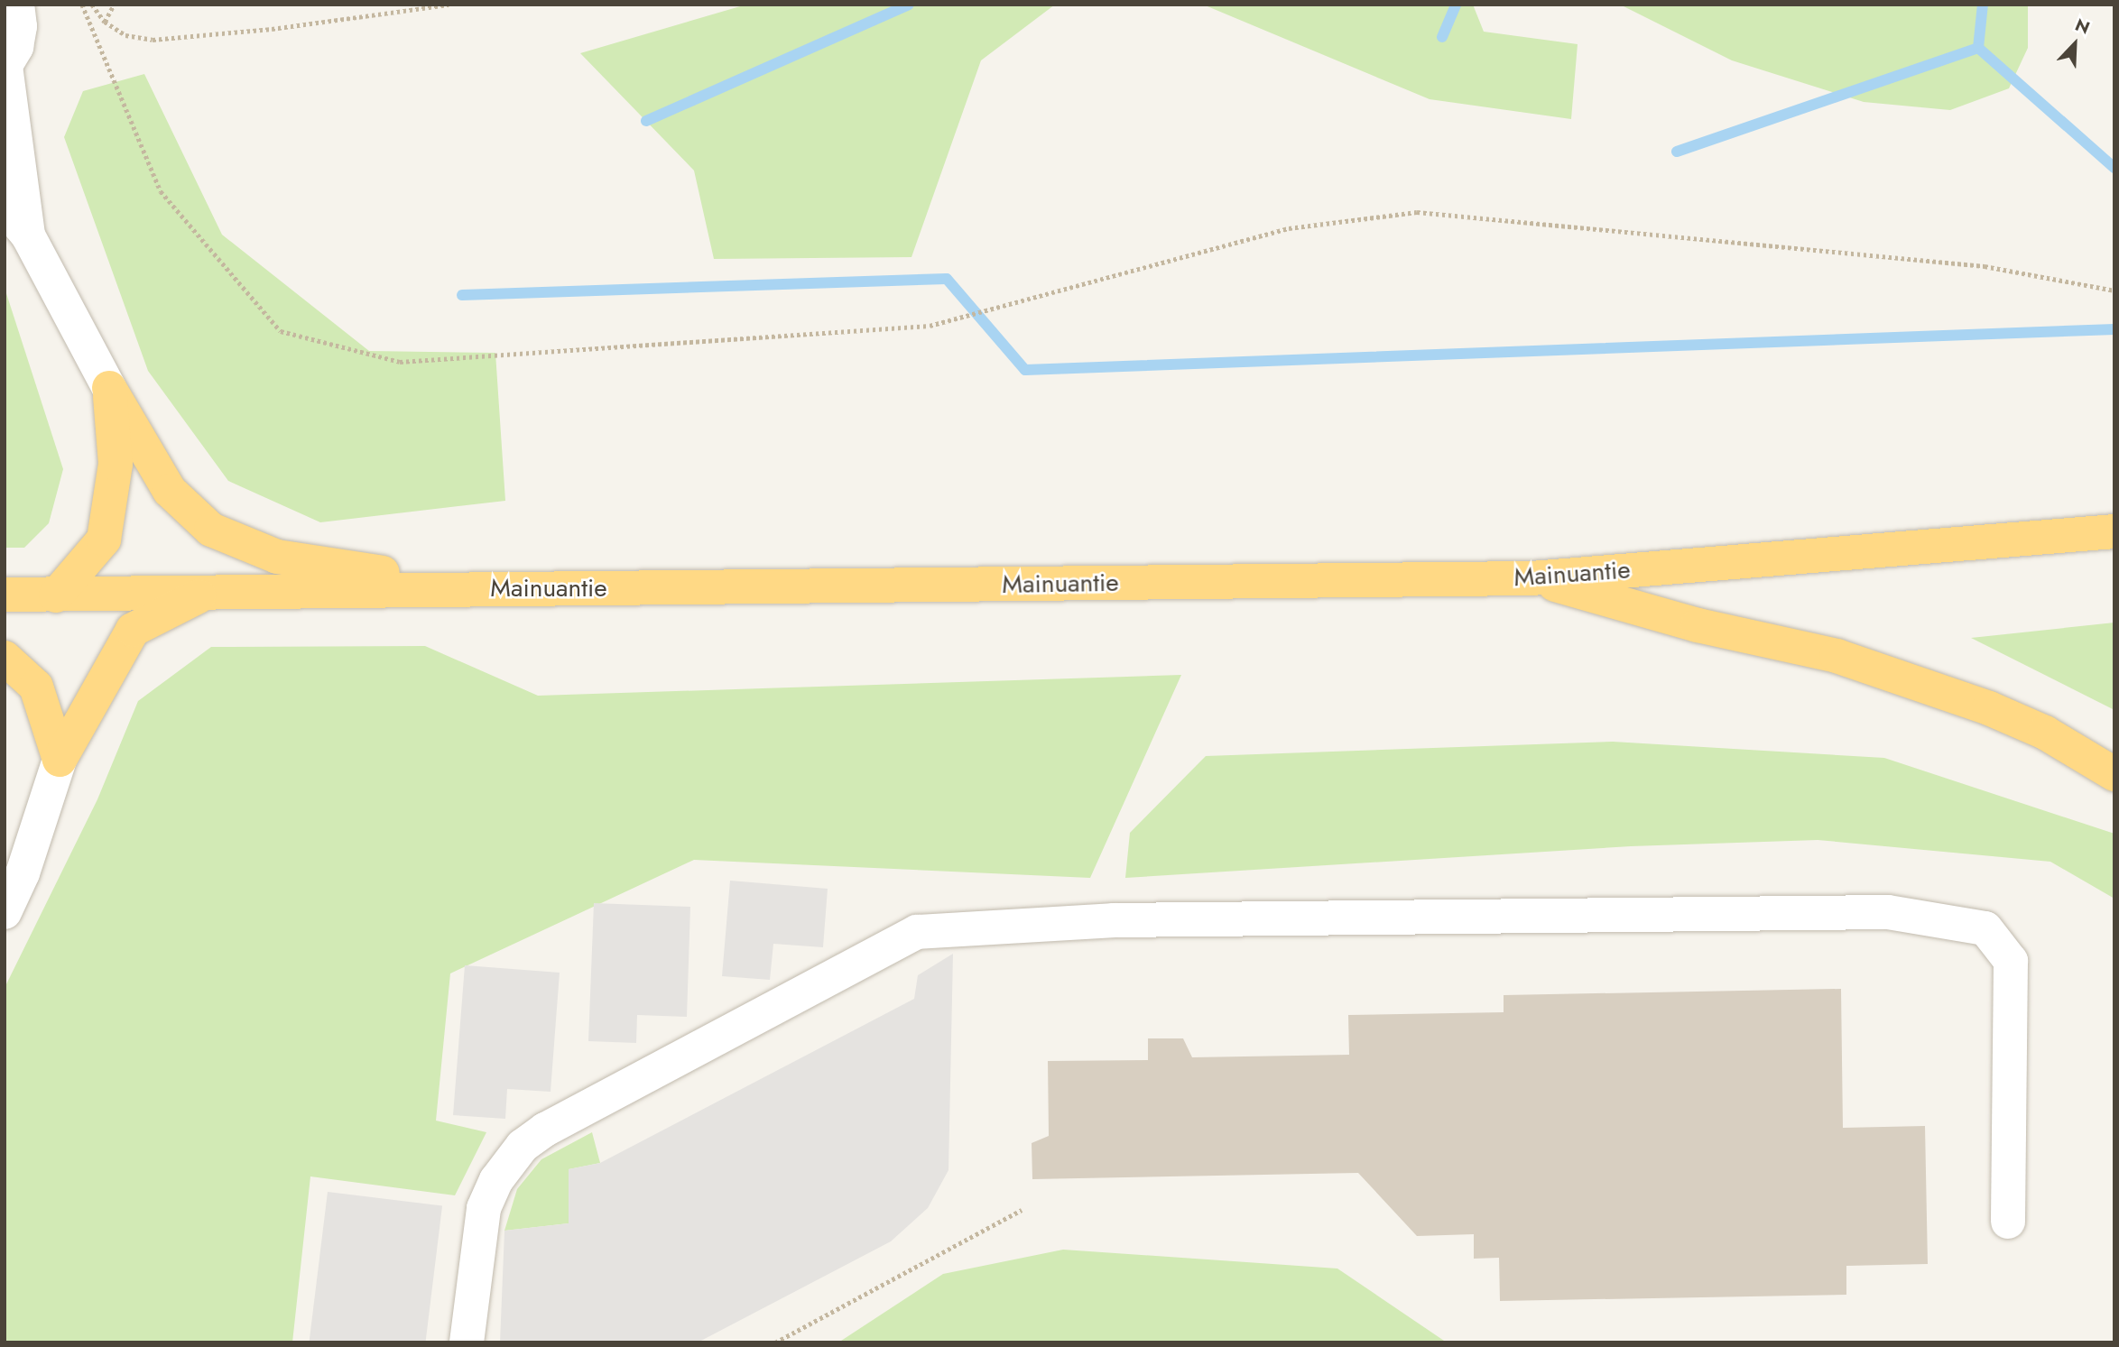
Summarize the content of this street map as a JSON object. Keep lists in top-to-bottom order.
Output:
{
  "streets": {
    "highway": ["Mainuantie"]
  },
  "north": "top right"
}
